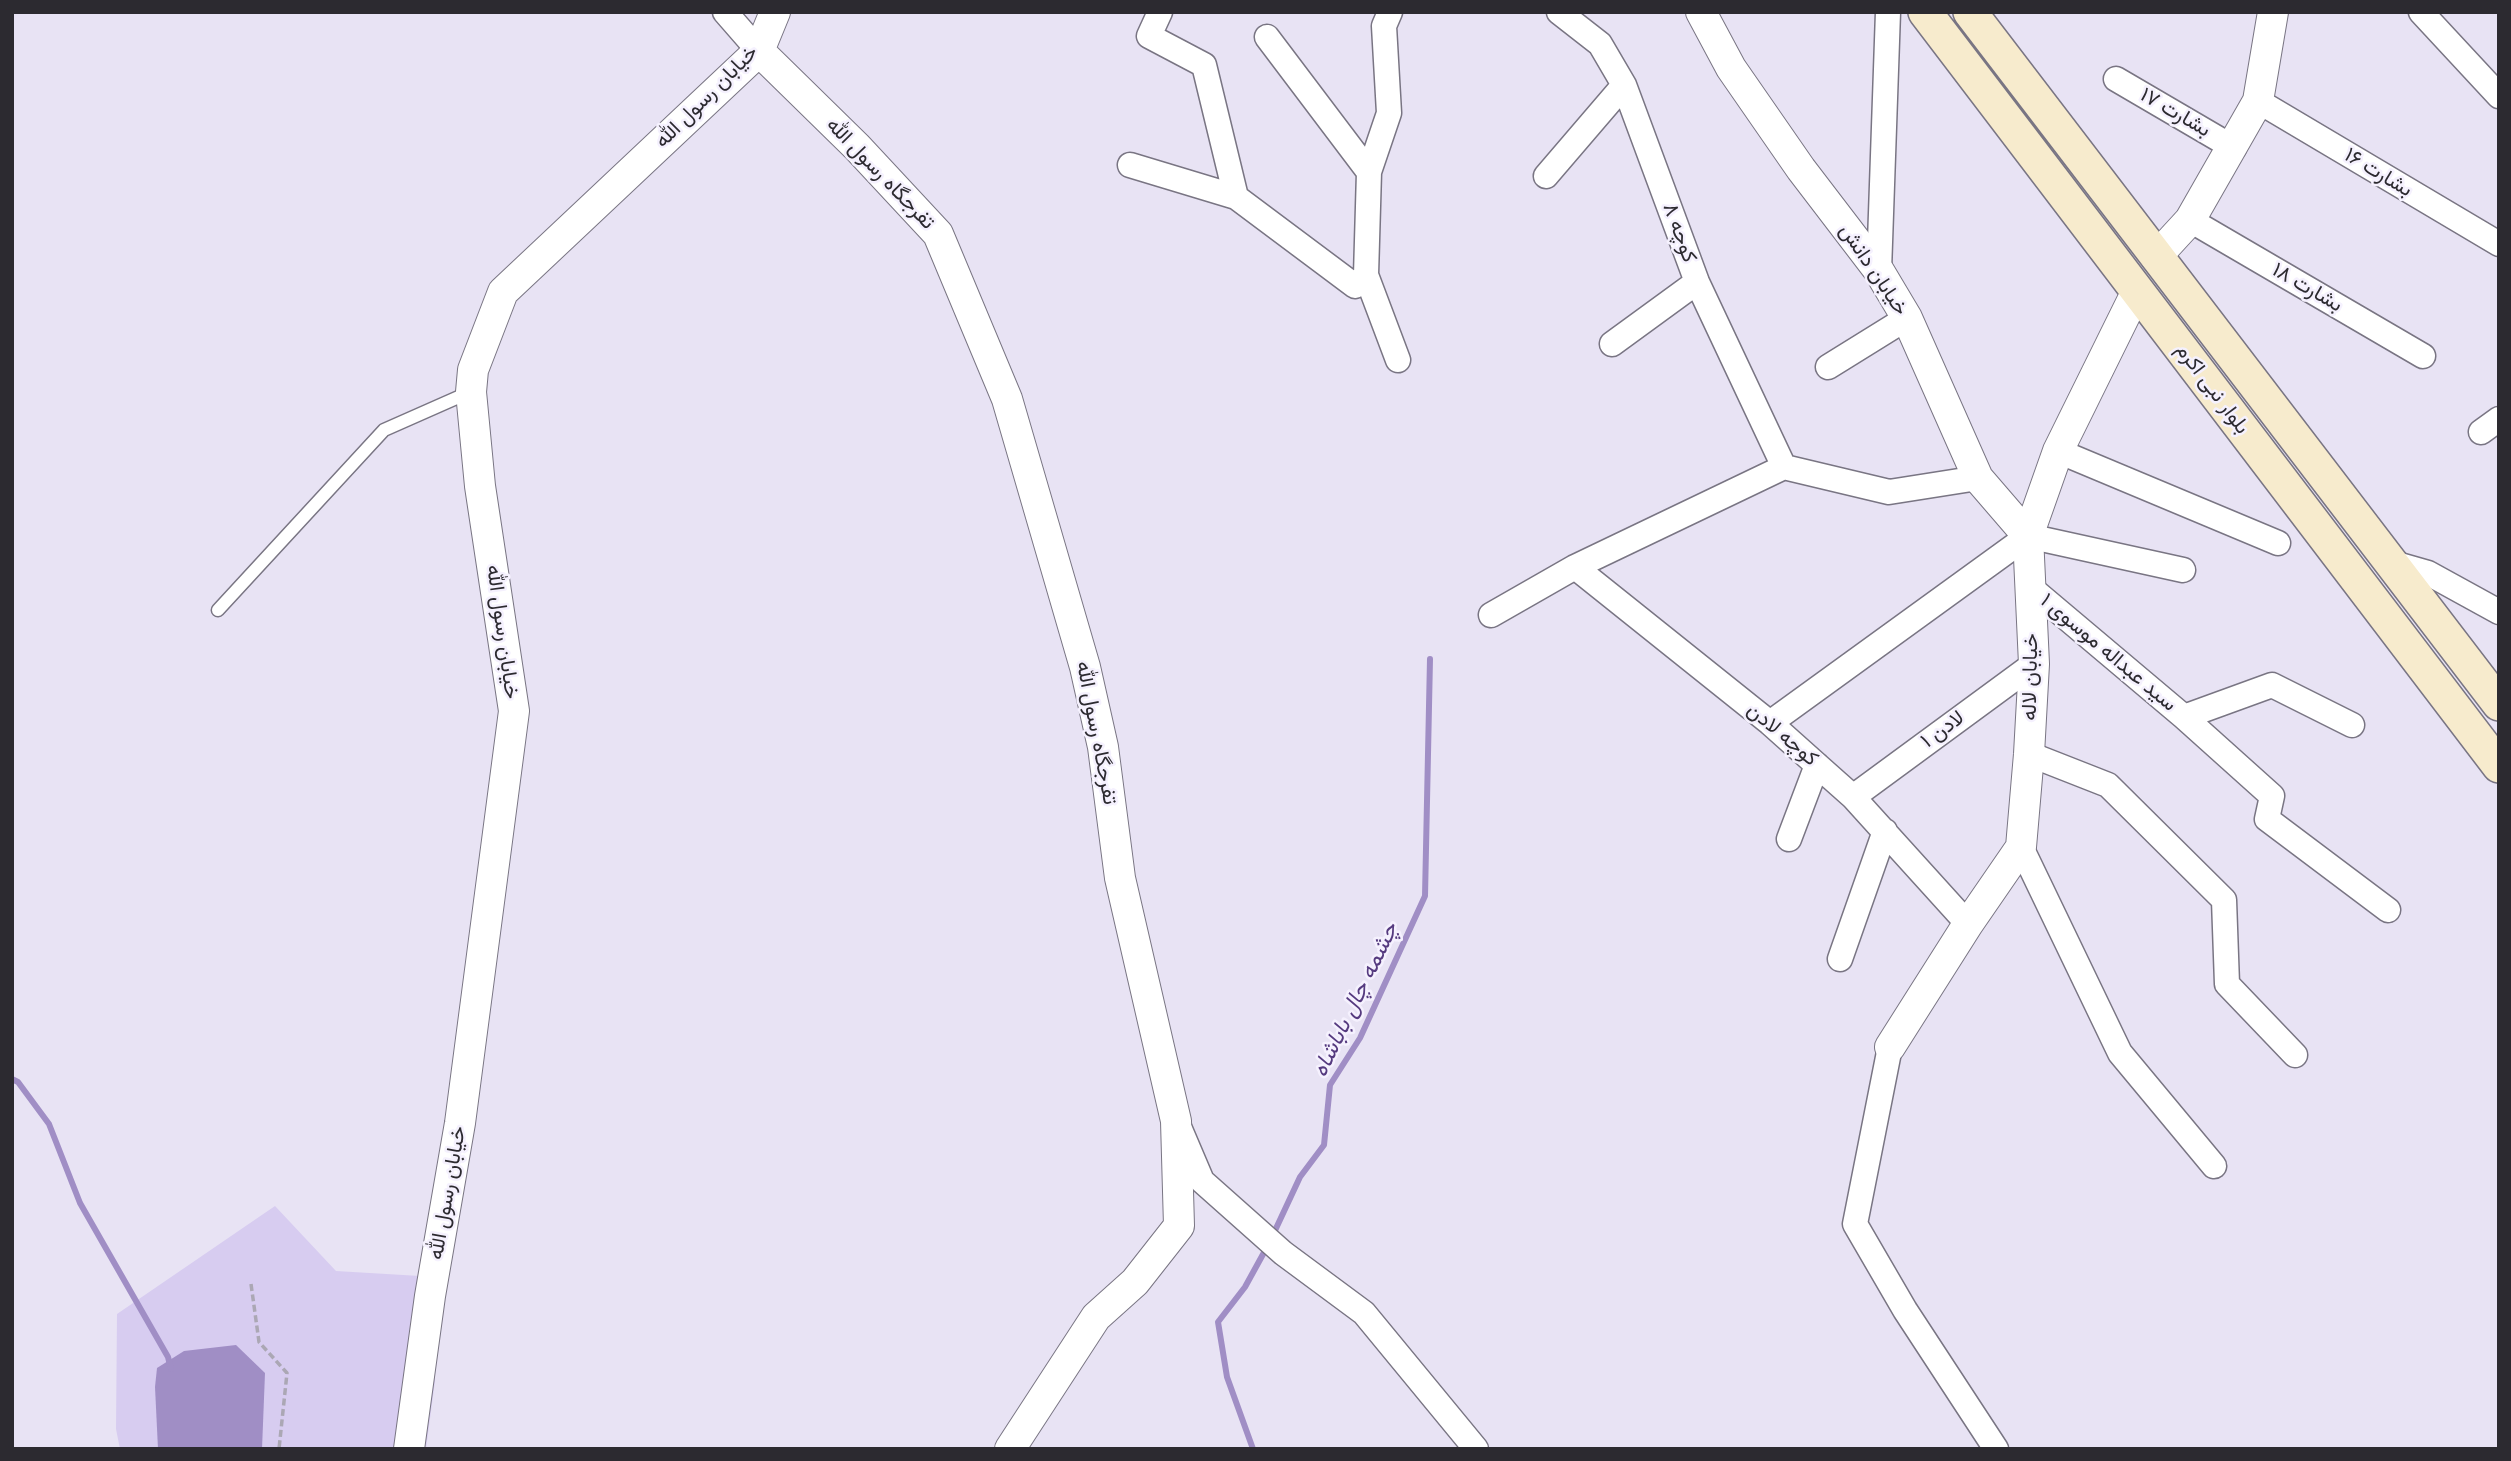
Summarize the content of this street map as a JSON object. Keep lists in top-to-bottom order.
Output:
{
  "streets": {
    "main road": ["بلوار نبی اکرم"],
    "street": [
      "خیابان رسول الله",
      "بشارت ۱۷",
      "بشارت ۱۶",
      "تفرجگاه رسول الله",
      "کوچه ۸",
      "خیابان دانش",
      "بشارت ۱۸",
      "سید عبداله موسوی ۱",
      "خیابان لاله",
      "لادن ۱",
      "کوچه لادن"
    ]
  },
  "crossings": [
    ["خیابان رسول الله", "تفرجگاه رسول الله"],
    ["خیابان دانش", "خیابان لاله"],
    ["بلوار نبی اکرم", "خیابان لاله"],
    ["سید عبداله موسوی ۱", "خیابان لاله"],
    ["خیابان لاله", "لادن ۱"],
    ["خیابان لاله", "کوچه لادن"],
    ["لادن ۱", "کوچه لادن"]
  ],
  "water": ["چشمه چال باباشاه"]
}
